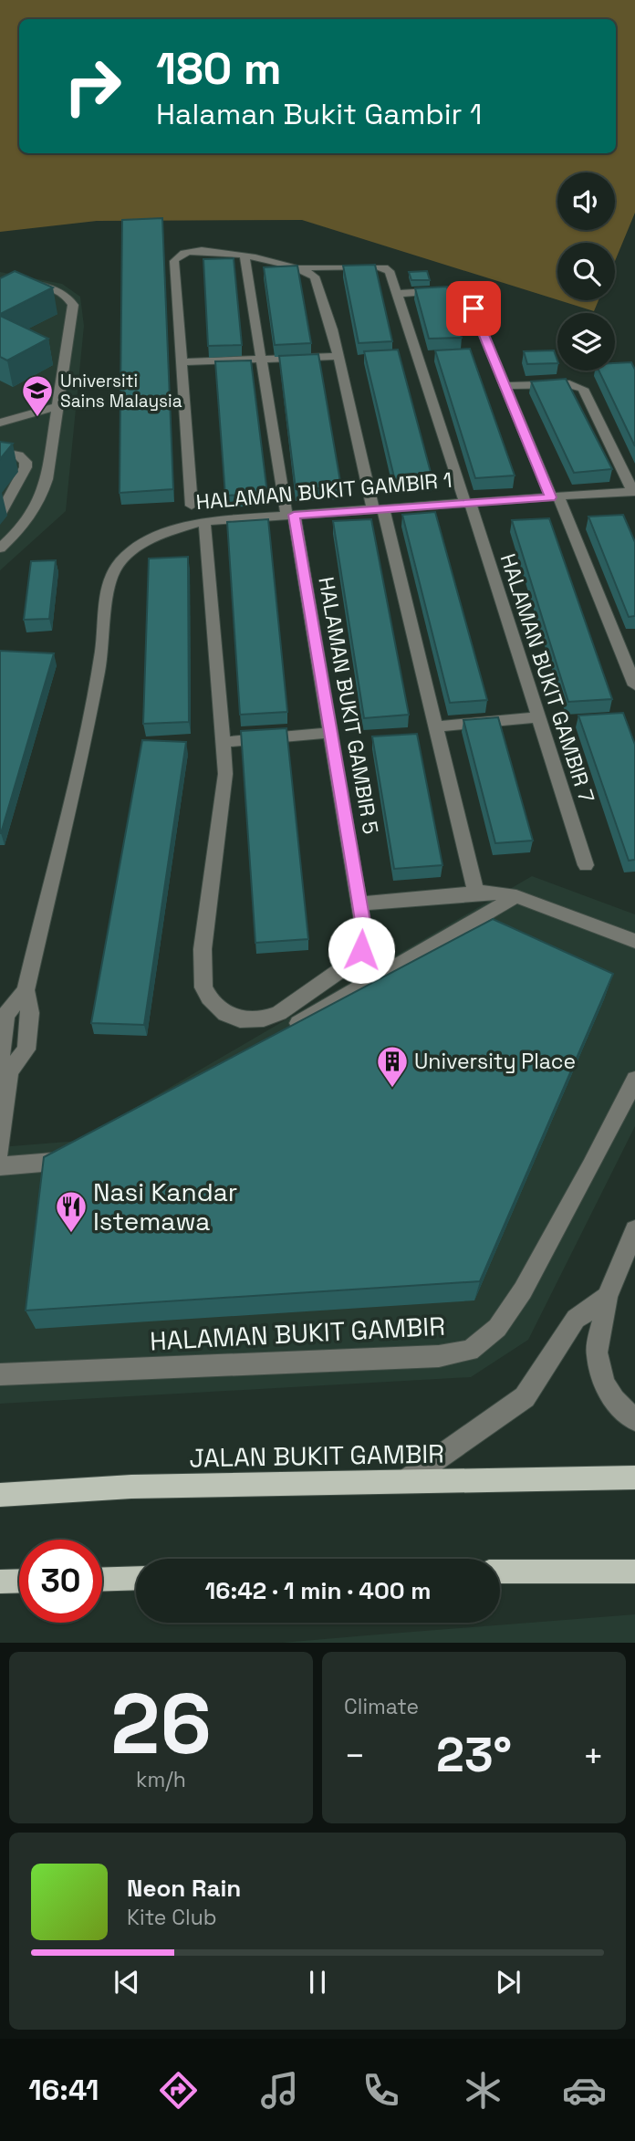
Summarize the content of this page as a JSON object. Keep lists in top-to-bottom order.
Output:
{
  "streets": {
    "main road": ["JALAN BUKIT GAMBIR"],
    "street": [
      "HALAMAN BUKIT GAMBIR 1",
      "HALAMAN BUKIT GAMBIR 7",
      "HALAMAN BUKIT GAMBIR 5",
      "HALAMAN BUKIT GAMBIR"
    ]
  },
  "crossings": [
    ["HALAMAN BUKIT GAMBIR 1", "HALAMAN BUKIT GAMBIR 7"],
    ["HALAMAN BUKIT GAMBIR 1", "HALAMAN BUKIT GAMBIR 5"]
  ],
  "places": {
    "school or university": ["Universiti Sains Malaysia"],
    "building": ["University Place"],
    "restaurant": ["Nasi Kandar Istemawa"]
  },
  "page": {
    "turn": ["180 m", "Halaman Bukit Gambir 1"],
    "limit": "30",
    "trip": "16:42 · 1 min · 400 m",
    "tile": [
      ["26", "km/h"],
      "Climate"
    ],
    "heat": ["−", "23°", "+"],
    "song": ["Neon Rain", "Kite Club"],
    "tabs": "16:41"
  }
}
